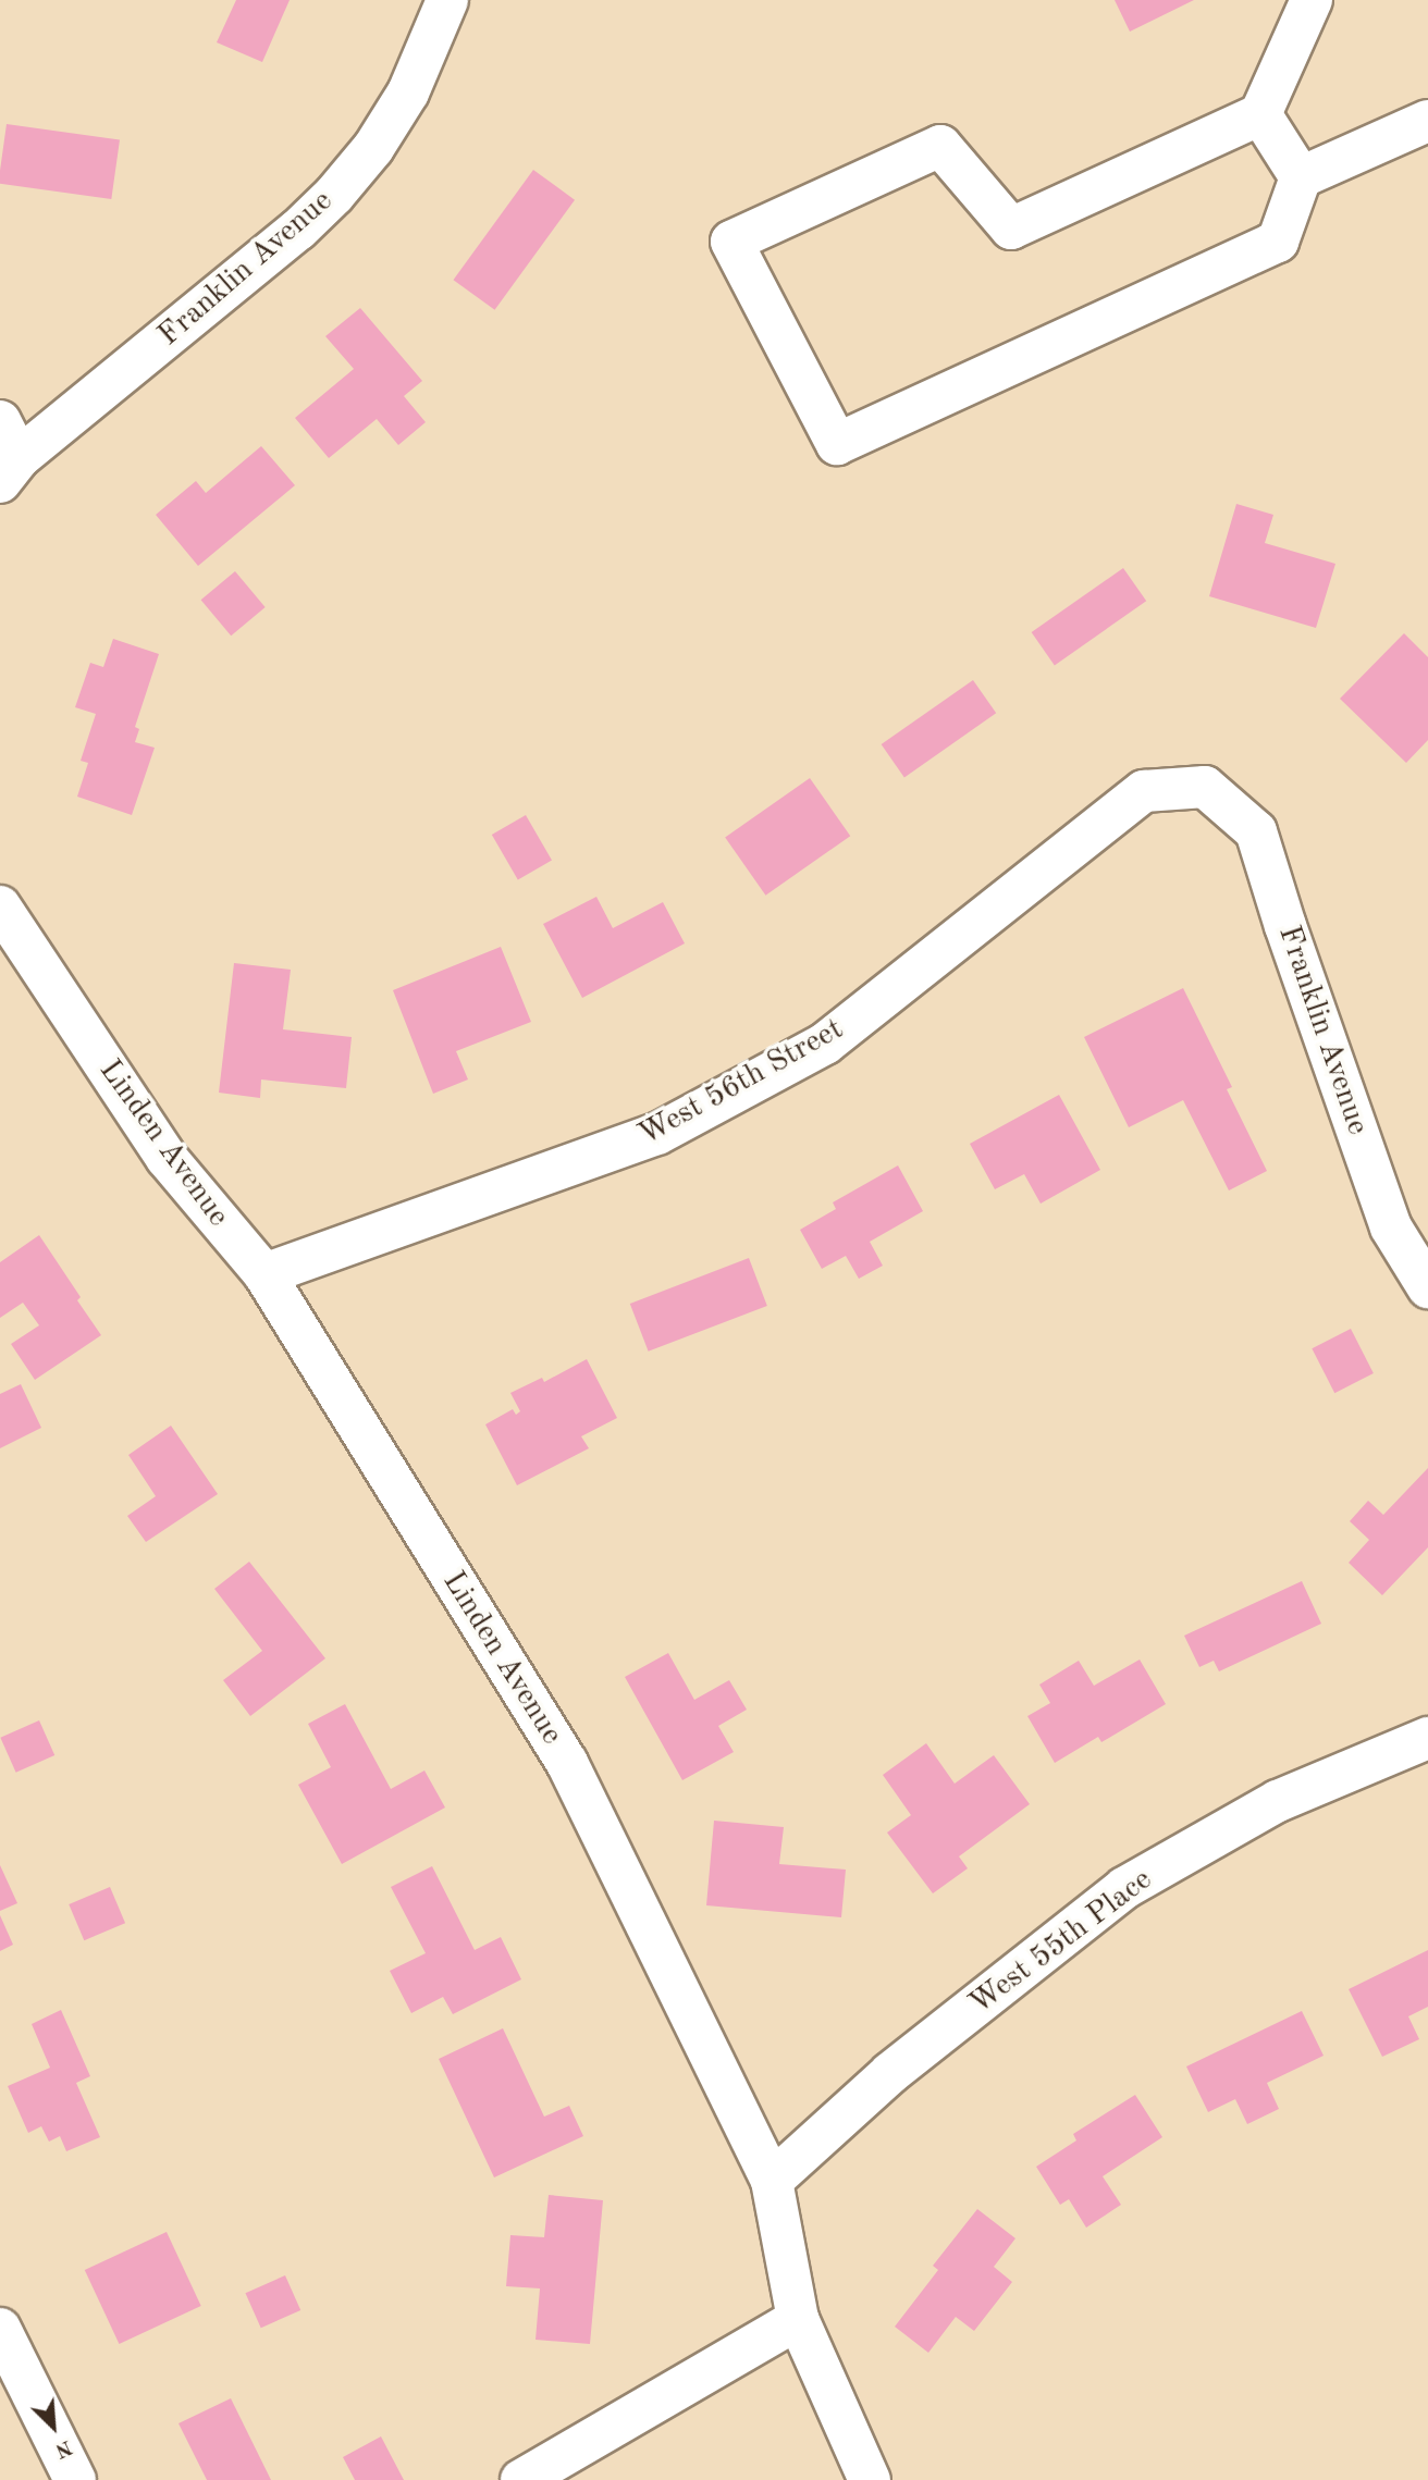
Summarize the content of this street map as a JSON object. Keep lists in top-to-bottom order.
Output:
{
  "streets": {
    "street": [
      "Franklin Avenue",
      "West 56th Street",
      "Linden Avenue",
      "West 55th Place"
    ]
  },
  "crossings": [
    ["Franklin Avenue", "West 56th Street"],
    ["West 56th Street", "Linden Avenue"],
    ["Linden Avenue", "West 55th Place"]
  ],
  "north": "bottom right"
}
